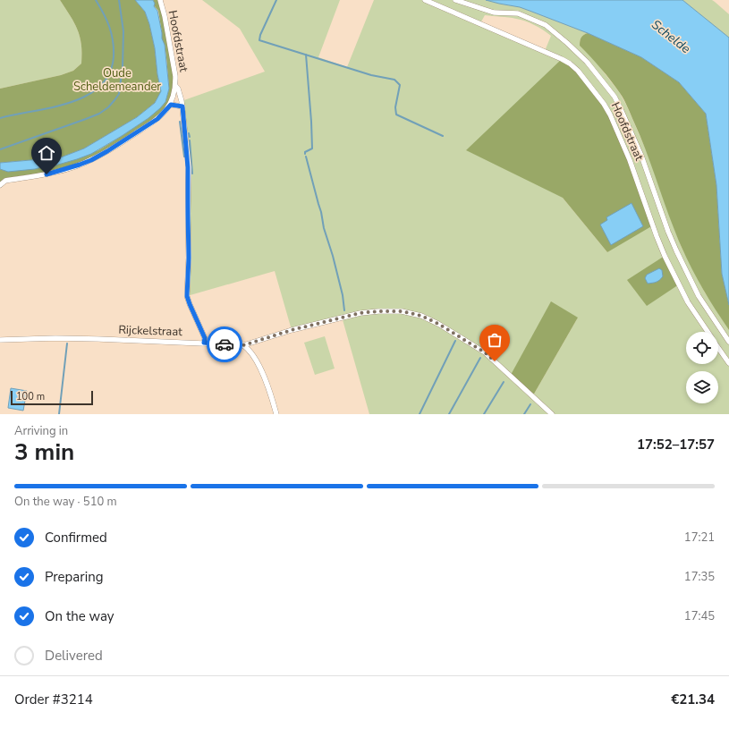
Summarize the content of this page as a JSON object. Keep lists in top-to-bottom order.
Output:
{
  "streets": {
    "street": ["Hoofdstraat", "Rijckelstraat"]
  },
  "crossings": [
    ["Hoofdstraat", "Rijckelstraat"]
  ],
  "water": ["Schelde"],
  "parks": ["Oude Scheldemeander"],
  "scale_bar": "100 m",
  "page": {
    "scale": "100 m",
    "heading": ["3 min", "Arriving in", "17:52–17:57"],
    "panel": ["Order #3214", "€21.34"],
    "bar": "On the way · 510 m",
    "list": [
      ["Confirmed", "17:21"],
      ["Preparing", "17:35"],
      ["On the way", "17:45"],
      "Delivered"
    ]
  }
}
